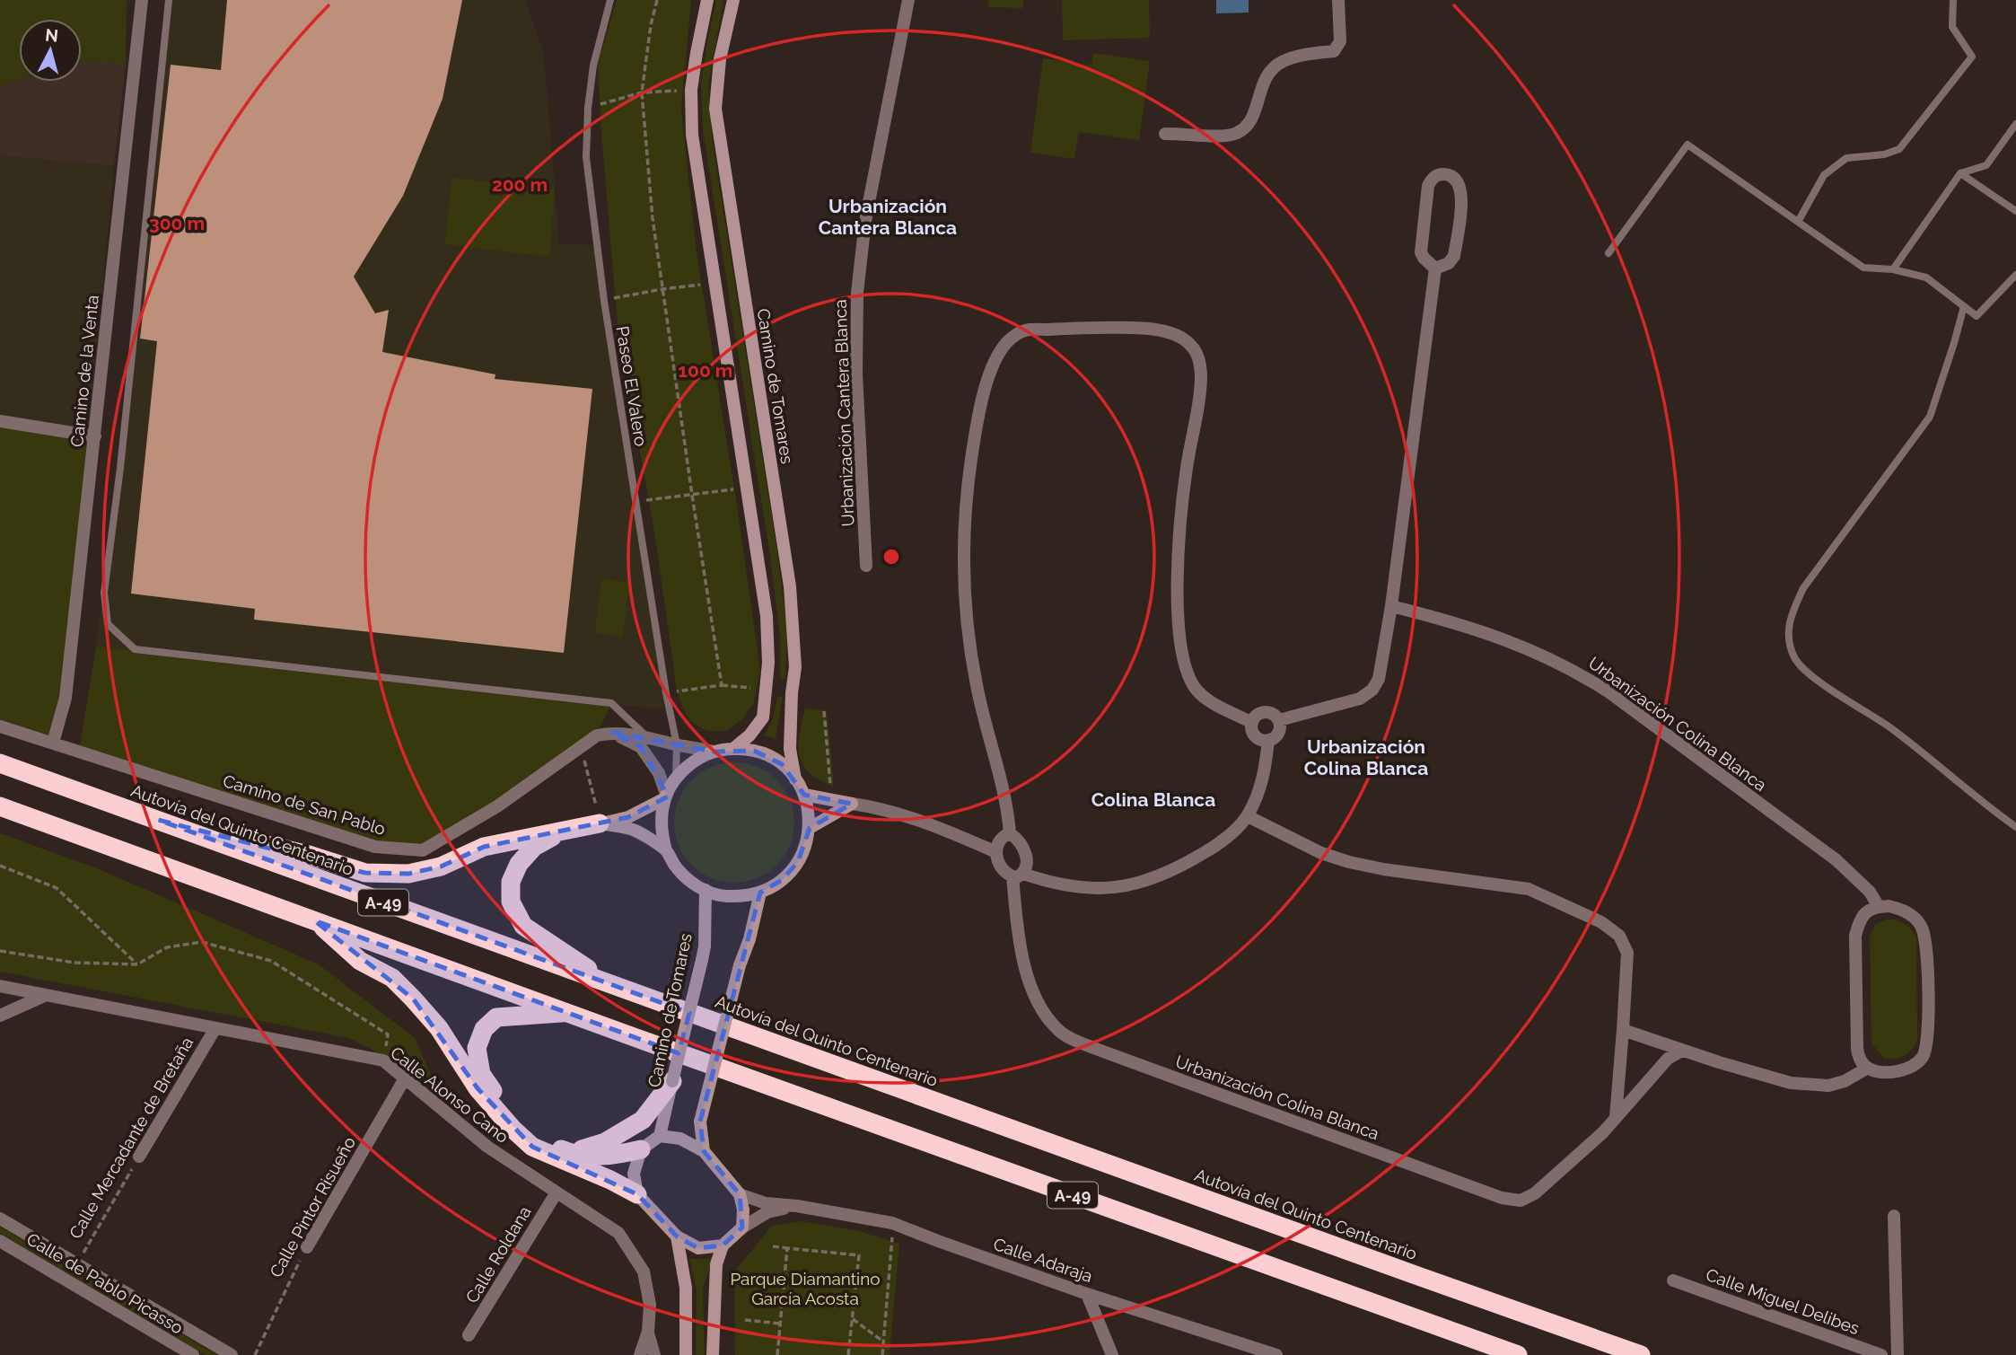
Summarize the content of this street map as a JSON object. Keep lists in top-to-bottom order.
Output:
{
  "streets": {
    "highway": ["Autovía del Quinto Centenario", "A-49"],
    "street": [
      "Camino de la Venta",
      "Camino de Tomares",
      "Urbanización Cantera Blanca",
      "Urbanización Colina Blanca",
      "Camino de San Pablo",
      "Calle Alonso Cano",
      "Calle Mercadante de Bretaña",
      "Calle Pintor Risueño",
      "Calle Roldana",
      "Calle Adaraja",
      "Calle de Pablo Picasso",
      "Calle Miguel Delibes"
    ],
    "lane": ["Paseo El Valero"]
  },
  "crossings": [
    ["Camino de la Venta", "Camino de San Pablo"],
    ["Paseo El Valero", "Camino de Tomares"],
    ["Paseo El Valero", "Camino de San Pablo"],
    ["Camino de Tomares", "Camino de San Pablo"],
    ["Camino de Tomares", "Calle Adaraja"],
    ["Calle Alonso Cano", "Calle Mercadante de Bretaña"],
    ["Calle Alonso Cano", "Calle Pintor Risueño"],
    ["Calle Alonso Cano", "Calle Roldana"],
    ["Calle Mercadante de Bretaña", "Calle de Pablo Picasso"]
  ],
  "districts": ["Urbanización Cantera Blanca", "Urbanización Colina Blanca", "Colina Blanca"],
  "parks": ["Parque Diamantino García Acosta"],
  "north": "top",
  "rings": ["200 m", "300 m", "100 m"]
}
